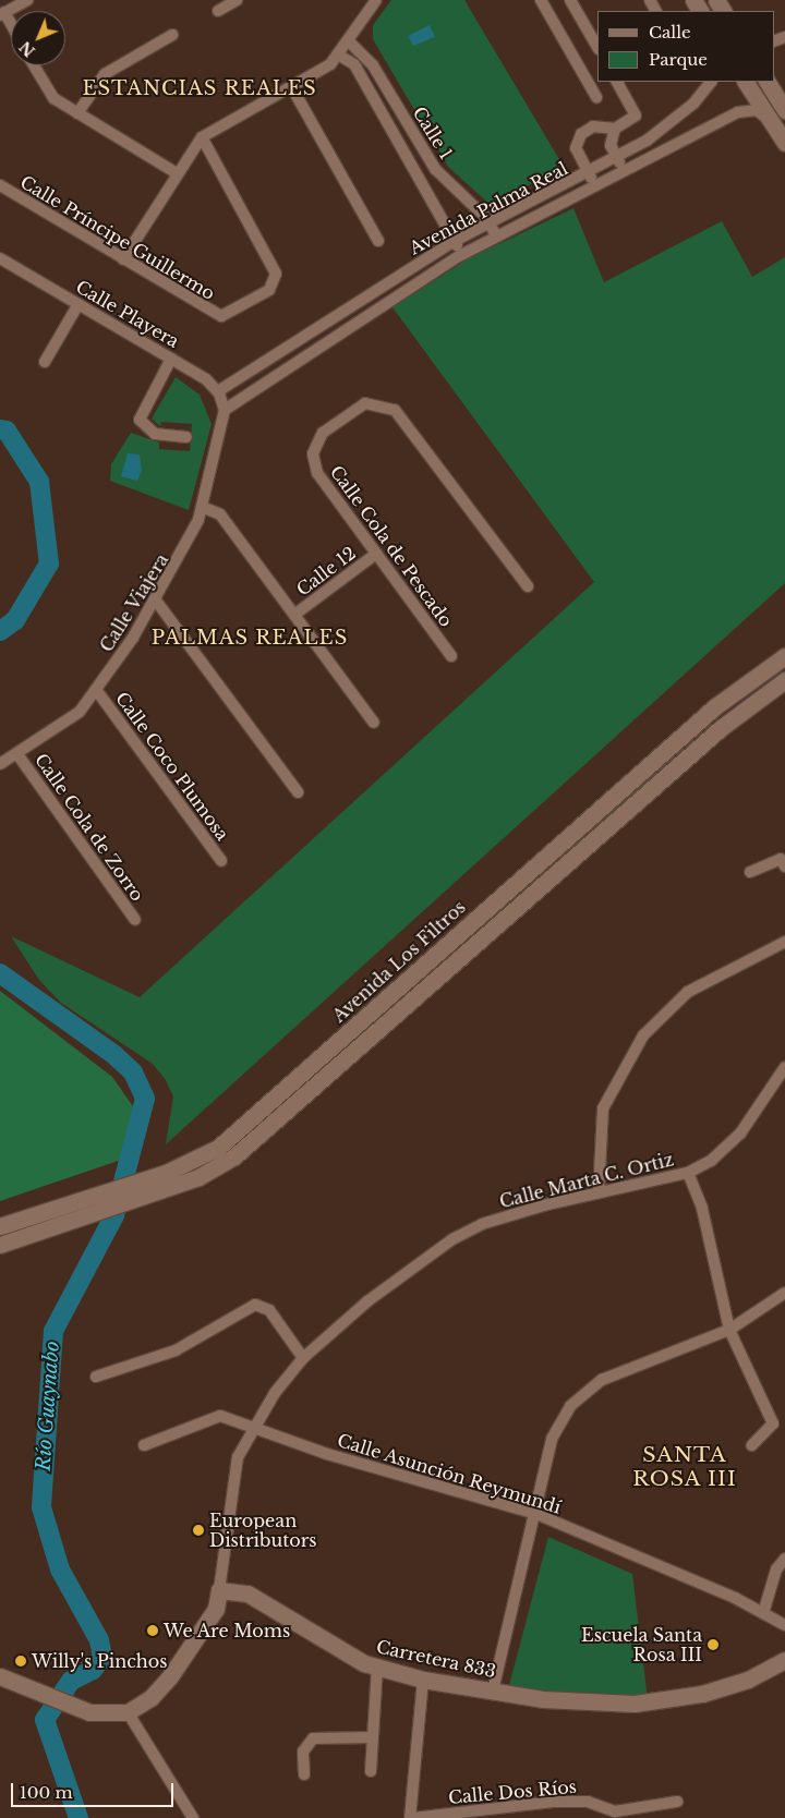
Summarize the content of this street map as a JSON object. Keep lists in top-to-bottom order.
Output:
{
  "streets": {
    "main road": ["Avenida Los Filtros", "Carretera 833"],
    "street": [
      "Calle 1",
      "Avenida Palma Real",
      "Calle Príncipe Guillermo",
      "Calle Playera",
      "Calle Cola de Pescado",
      "Calle 12",
      "Calle Viajera",
      "Calle Coco Plumosa",
      "Calle Cola de Zorro",
      "Calle Marta C. Ortiz",
      "Calle Asunción Reymundí",
      "Calle Dos Ríos"
    ]
  },
  "crossings": [
    ["Calle 1", "Avenida Palma Real"],
    ["Avenida Palma Real", "Calle Playera"],
    ["Avenida Palma Real", "Calle Viajera"],
    ["Calle Cola de Pescado", "Calle 12"],
    ["Calle Viajera", "Calle Coco Plumosa"],
    ["Calle Viajera", "Calle Cola de Zorro"],
    ["Calle Marta C. Ortiz", "Calle Asunción Reymundí"],
    ["Calle Marta C. Ortiz", "Carretera 833"]
  ],
  "districts": ["ESTANCIAS REALES", "PALMAS REALES", "SANTA ROSA III"],
  "water": ["Río Guaynabo"],
  "places": [
    "European Distributors",
    "We Are Moms",
    "Escuela Santa Rosa III",
    "Willy's Pinchos"
  ],
  "legend": ["Calle", "Parque"],
  "scale_bar": "100 m",
  "north": "bottom left"
}
